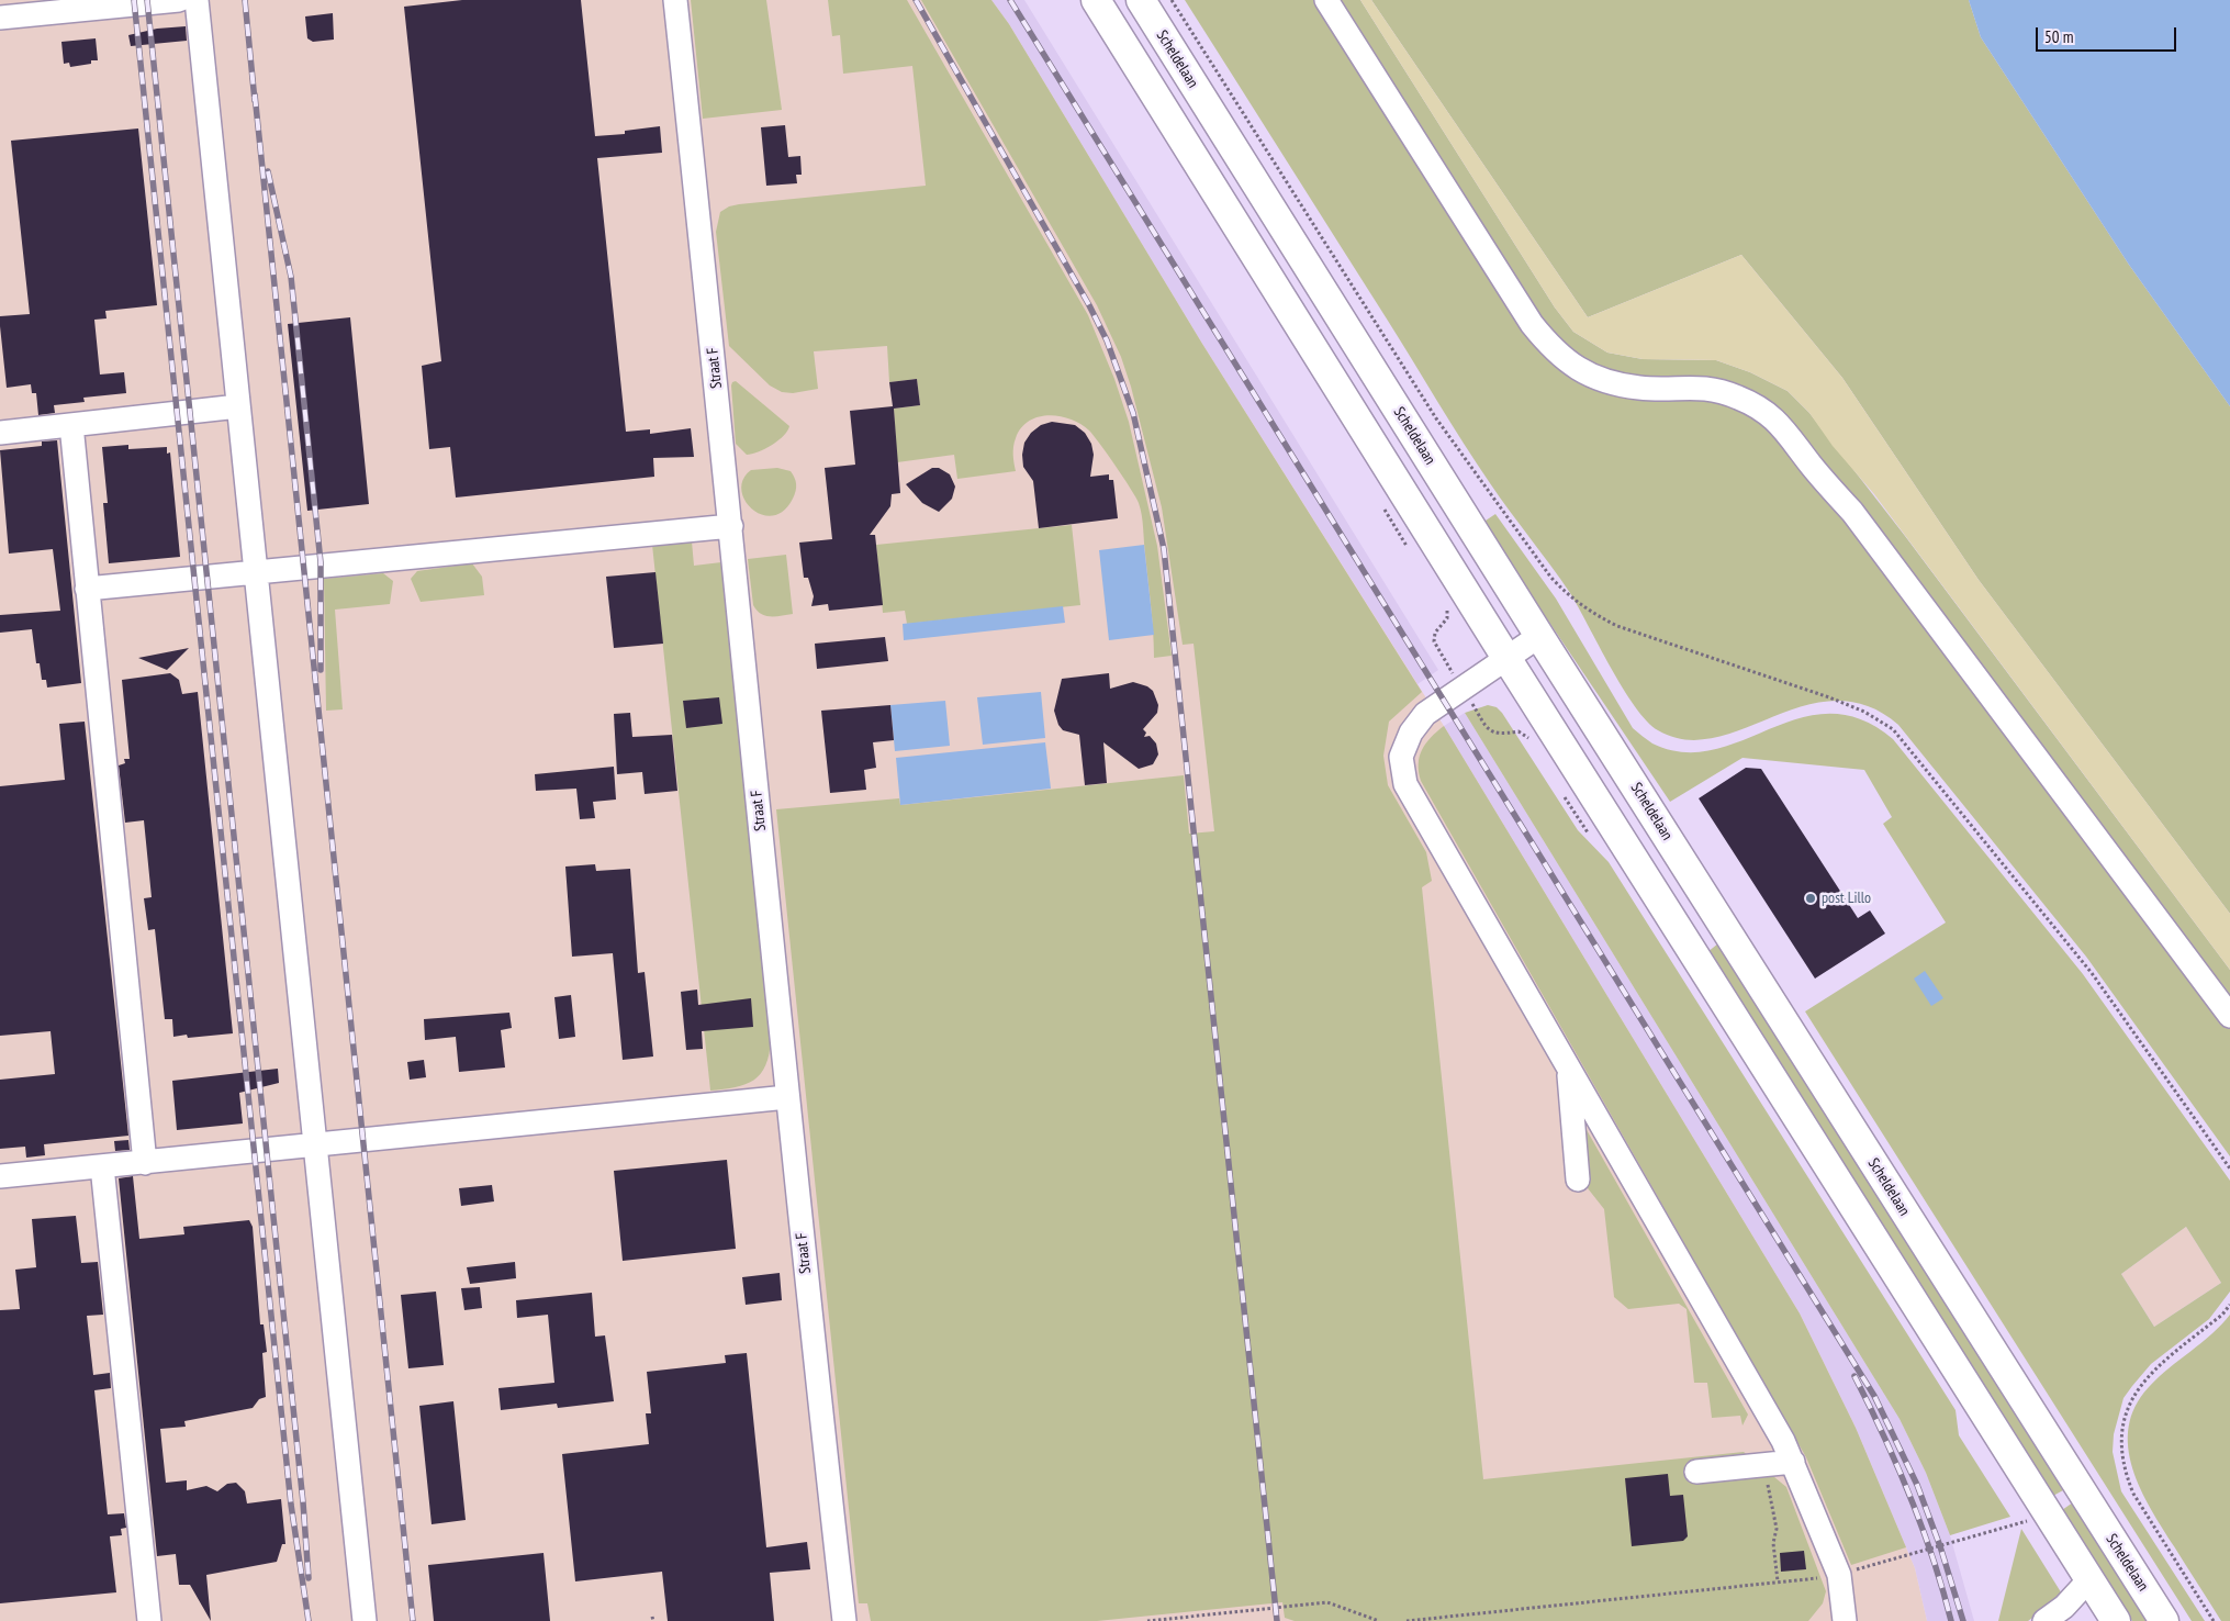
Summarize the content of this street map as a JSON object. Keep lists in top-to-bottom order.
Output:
{
  "streets": {
    "main road": ["Scheldelaan"],
    "street": ["Straat F"]
  },
  "places": ["post Lillo"],
  "scale_bar": "50 m"
}
